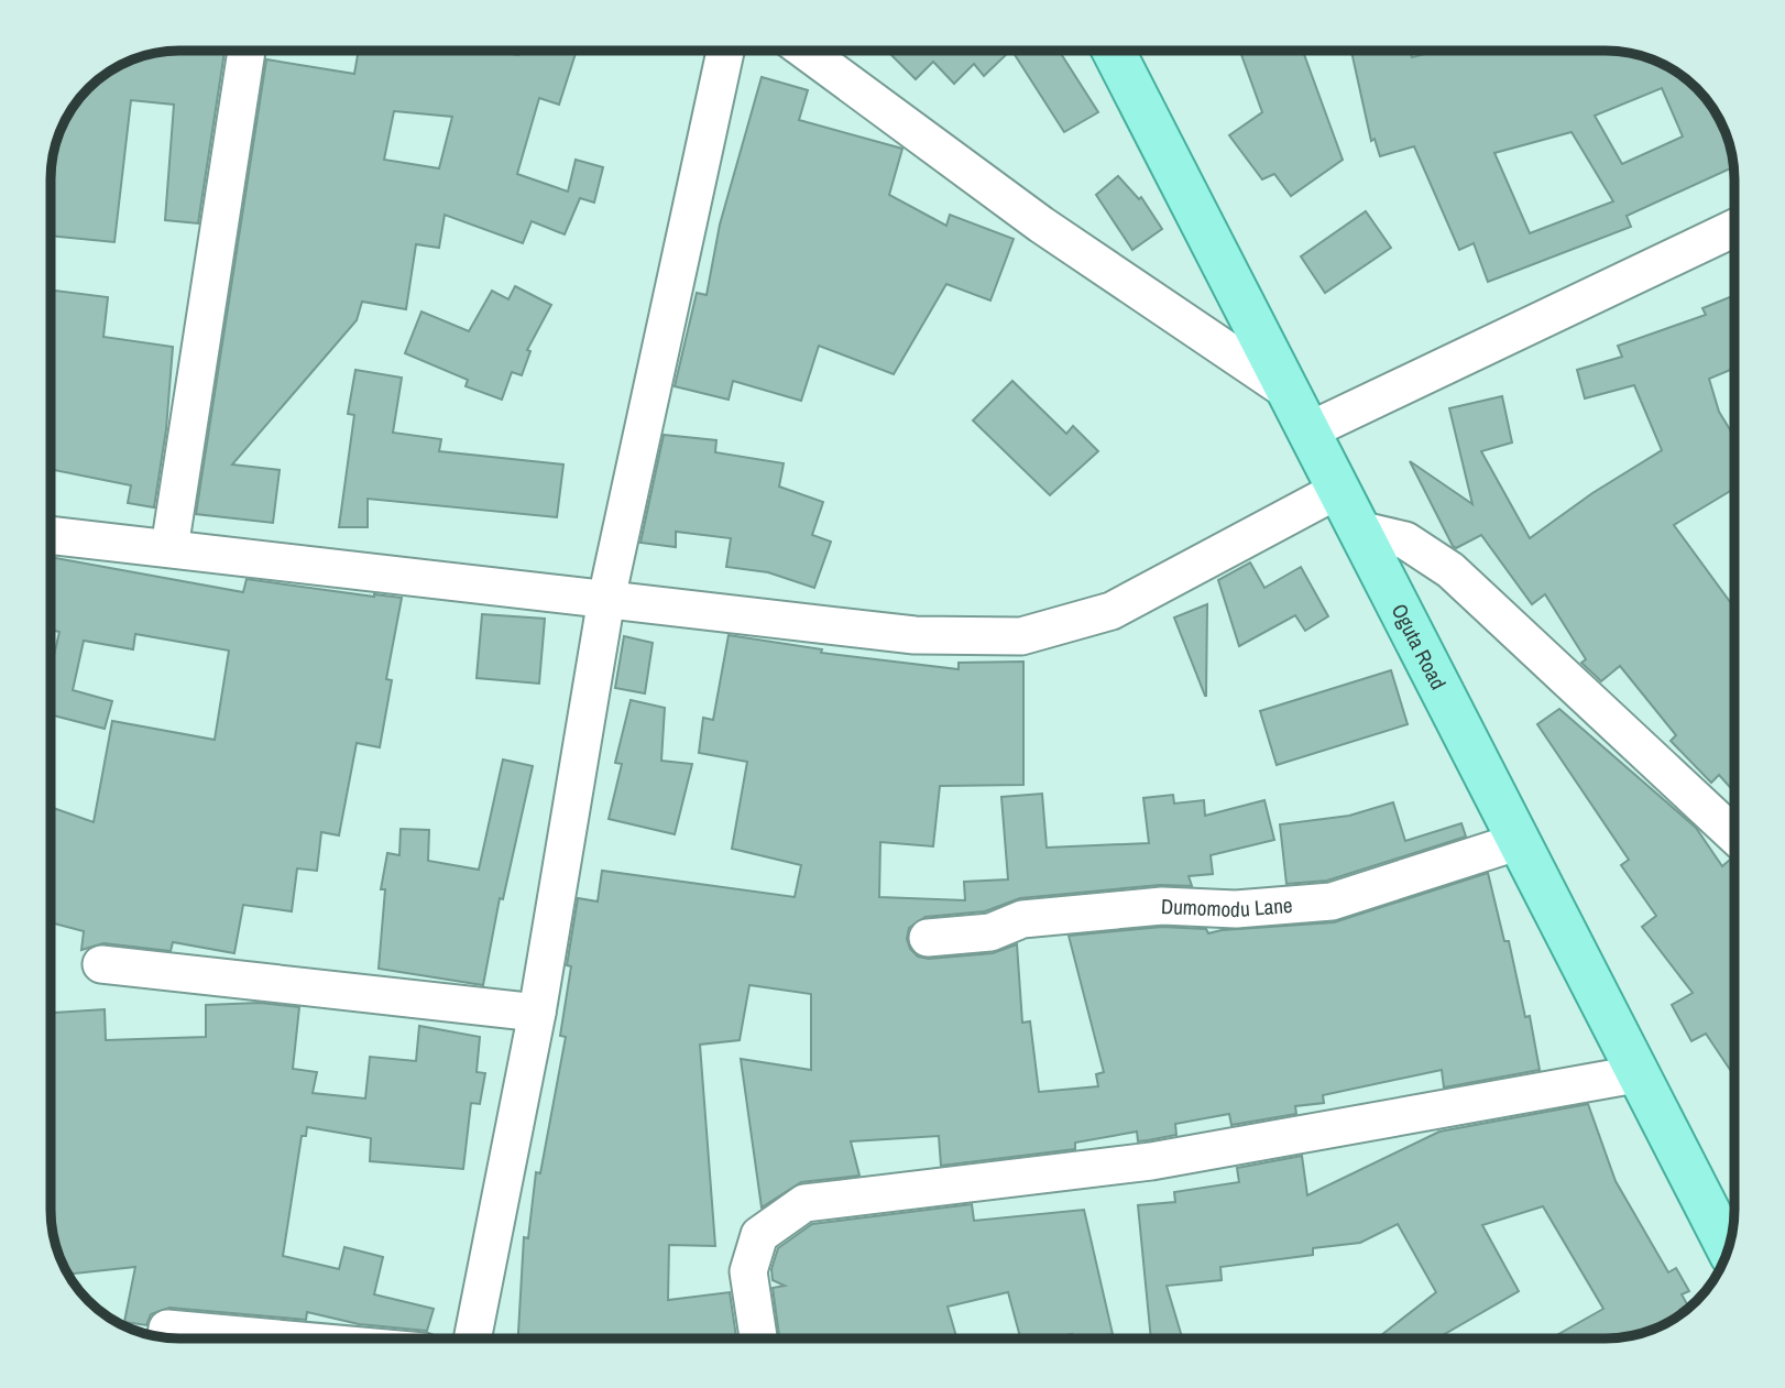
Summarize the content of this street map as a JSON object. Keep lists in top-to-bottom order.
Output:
{
  "streets": {
    "main road": ["Oguta Road"],
    "street": ["Dumomodu Lane"]
  },
  "crossings": [
    ["Oguta Road", "Dumomodu Lane"]
  ]
}
